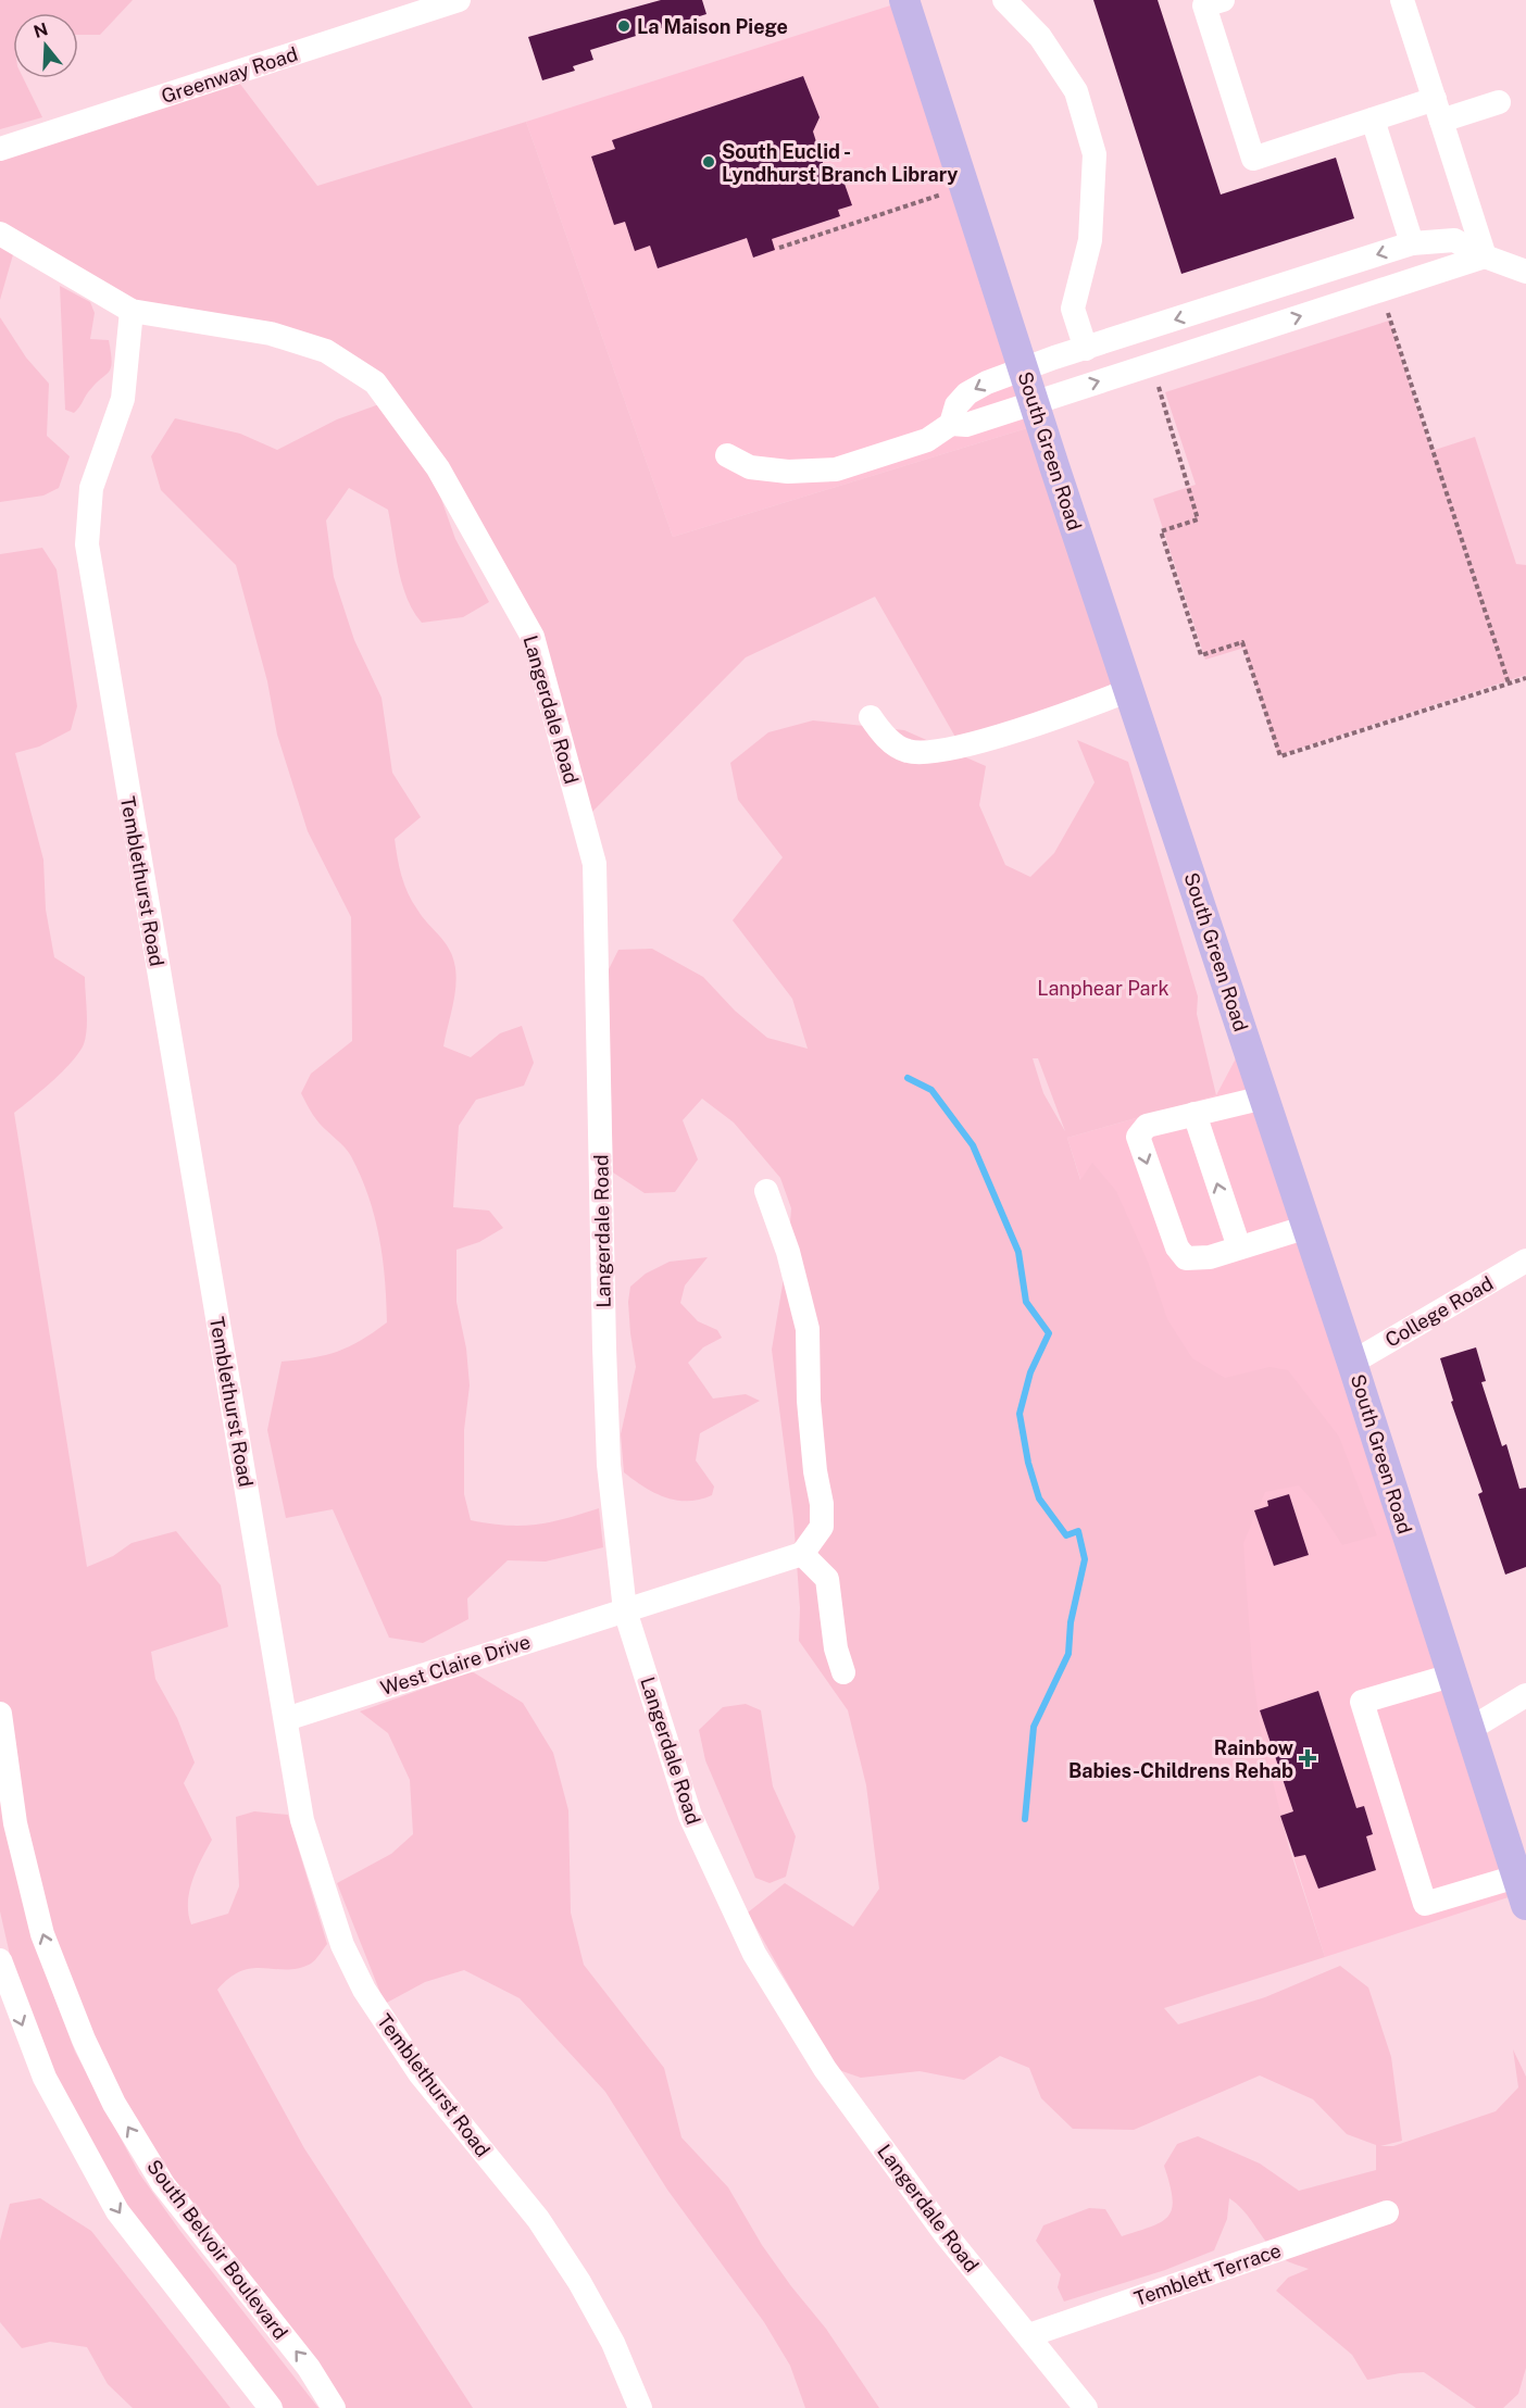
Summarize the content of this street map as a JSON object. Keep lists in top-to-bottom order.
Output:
{
  "streets": {
    "main road": ["South Green Road"],
    "street": [
      "Greenway Road",
      "Langerdale Road",
      "Temblethurst Road",
      "College Road",
      "West Claire Drive",
      "South Belvoir Boulevard",
      "Temblett Terrace"
    ]
  },
  "crossings": [
    ["South Green Road", "College Road"],
    ["Langerdale Road", "Temblethurst Road"],
    ["Langerdale Road", "West Claire Drive"],
    ["Langerdale Road", "Temblett Terrace"],
    ["Temblethurst Road", "West Claire Drive"]
  ],
  "parks": ["Lanphear Park"],
  "places": {
    "other": ["La Maison Piege", "South Euclid - Lyndhurst Branch Library"],
    "health": ["Rainbow Babies-Childrens Rehab"]
  },
  "north": "top"
}
